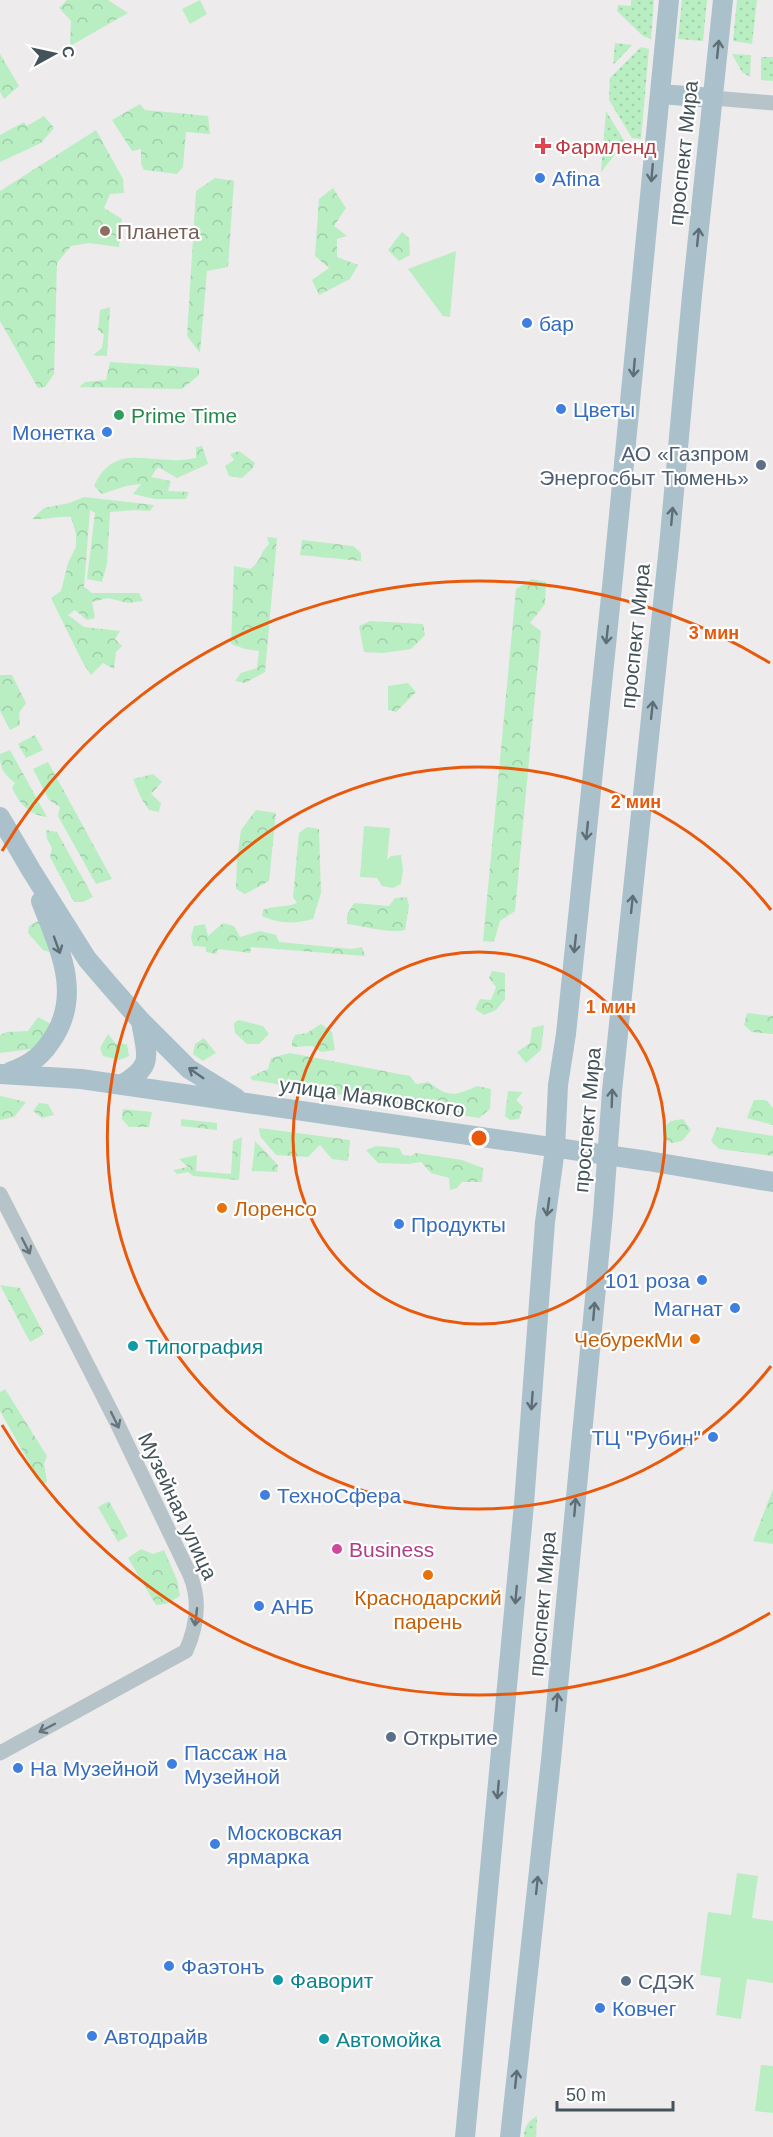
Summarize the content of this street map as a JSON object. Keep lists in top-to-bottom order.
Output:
{
  "streets": {
    "main road": ["проспект Мира", "улица Маяковского"],
    "street": ["Музейная улица"]
  },
  "crossings": [
    ["проспект Мира", "улица Маяковского"]
  ],
  "places": {
    "health": ["Фармленд"],
    "other": [
      "Afina",
      "Планета",
      "бар",
      "Цветы",
      "Prime Time",
      "Монетка",
      "АО «Газпром Энергосбыт Тюмень»",
      "Лоренсо",
      "Продукты",
      "101 роза",
      "Магнат",
      "ЧебурекМи",
      "Типография",
      "ТЦ \"Рубин\"",
      "ТехноСфера",
      "Business",
      "Краснодарский парень",
      "АНБ",
      "Открытие",
      "Пассаж на Музейной",
      "На Музейной",
      "Московская ярмарка",
      "Фаэтонъ",
      "Фаворит",
      "СДЭК",
      "Ковчег",
      "Автодрайв",
      "Автомойка"
    ]
  },
  "scale_bar": "50 m",
  "north": "right",
  "rings": ["3 мин", "2 мин", "1 мин"]
}
